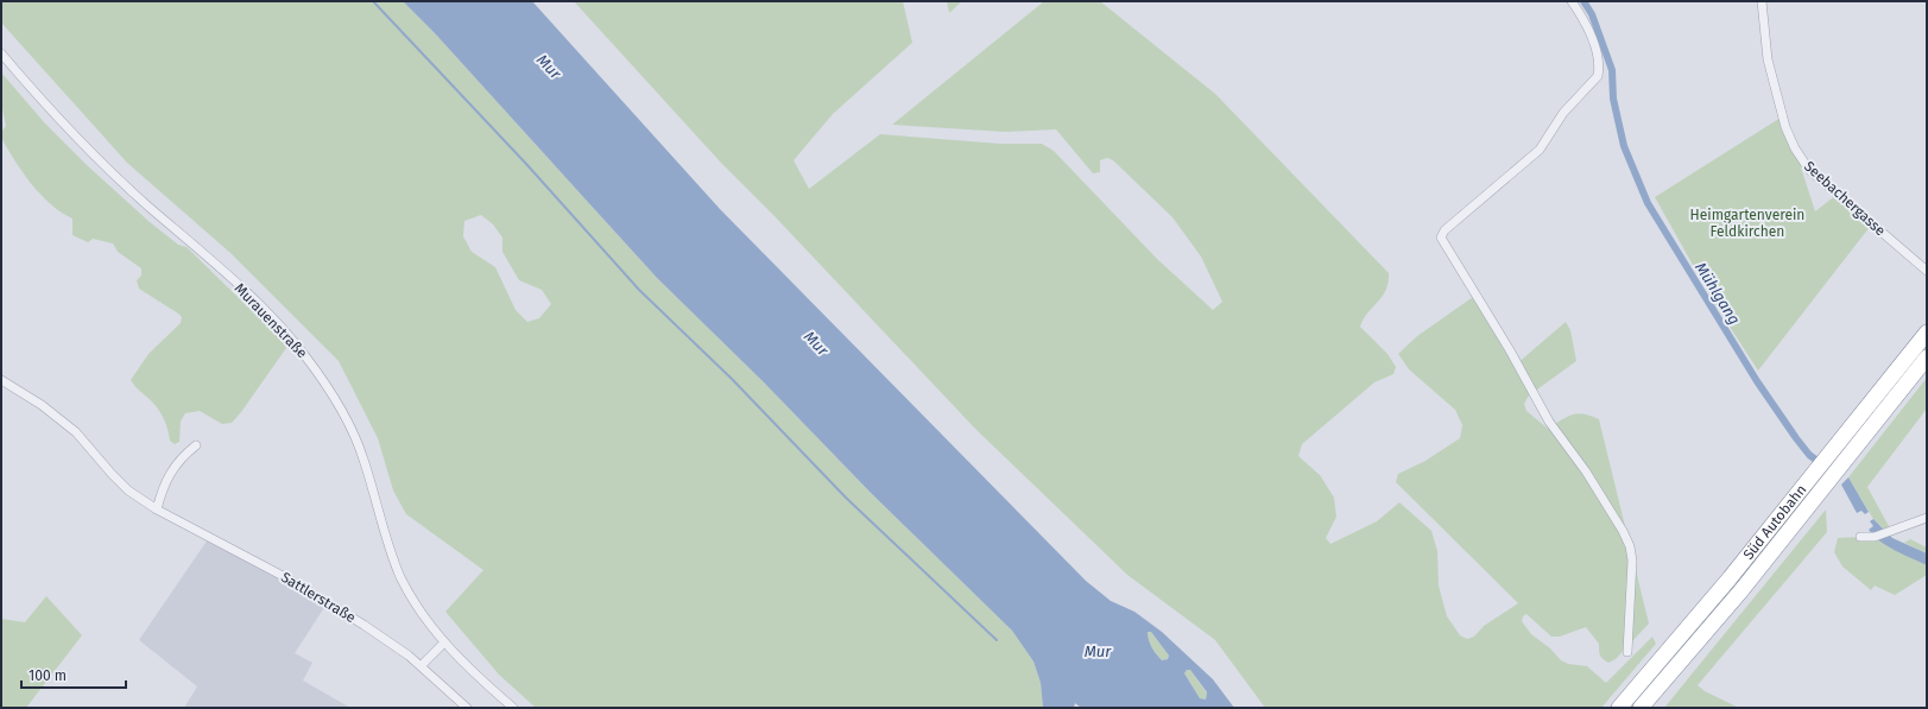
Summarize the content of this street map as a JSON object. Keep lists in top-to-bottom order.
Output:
{
  "streets": {
    "highway": ["Süd Autobahn"],
    "street": ["Seebachergasse", "Murauenstraße", "Sattlerstraße"]
  },
  "water": ["Mur", "Mühlgang"],
  "parks": ["Heimgartenverein Feldkirchen"],
  "scale_bar": "100 m"
}
